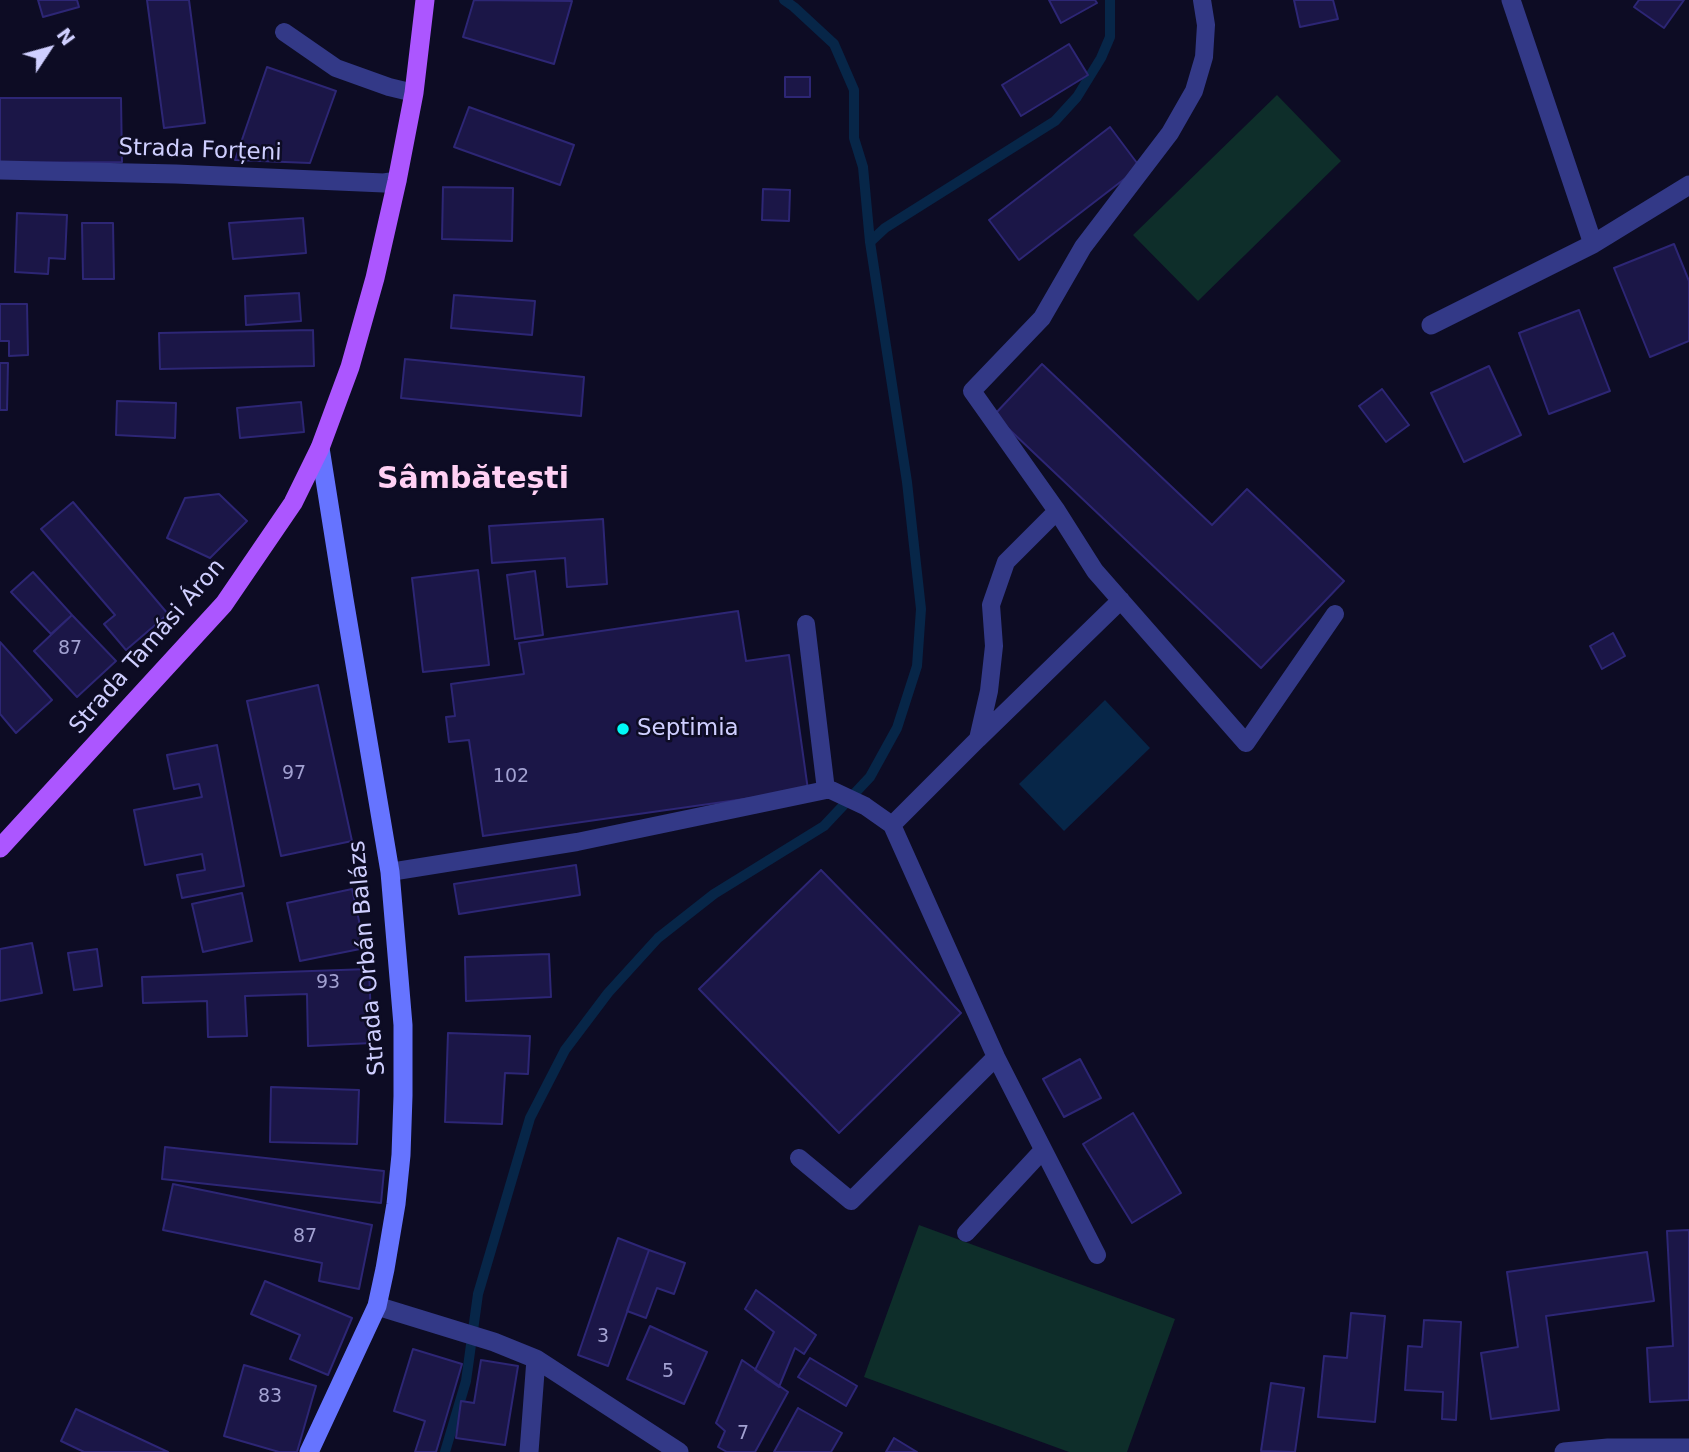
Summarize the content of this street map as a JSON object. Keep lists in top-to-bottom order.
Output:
{
  "streets": {
    "main road": ["Strada Tamási Áron", "Strada Orbán Balázs"],
    "street": ["Strada Forțeni"]
  },
  "crossings": [
    ["Strada Forțeni", "Strada Tamási Áron"],
    ["Strada Tamási Áron", "Strada Orbán Balázs"]
  ],
  "districts": ["Sâmbătești"],
  "places": ["Septimia"],
  "house_numbers": [
    "87",
    "97",
    "102",
    "93",
    "87",
    "3",
    "5",
    "83",
    "7"
  ],
  "north": "top right"
}
